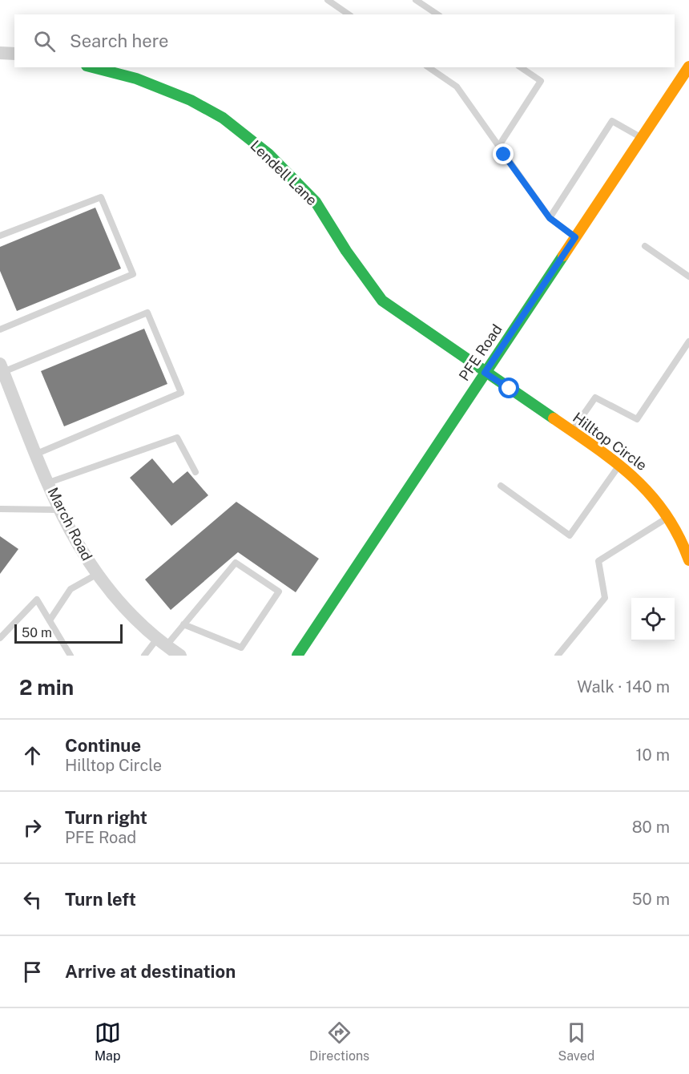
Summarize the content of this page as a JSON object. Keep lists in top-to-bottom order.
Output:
{
  "streets": {
    "street": [
      "Lendell Lane",
      "PFE Road",
      "Hilltop Circle",
      "March Road"
    ]
  },
  "crossings": [
    ["Lendell Lane", "PFE Road"],
    ["Lendell Lane", "Hilltop Circle"],
    ["PFE Road", "Hilltop Circle"]
  ],
  "scale_bar": "50 m",
  "page": {
    "search": "Search here",
    "scale": "50 m",
    "heading": ["2 min", "Walk · 140 m"],
    "list": [
      ["Continue", "Hilltop Circle", "10 m"],
      ["Turn right", "PFE Road", "80 m"],
      ["Turn left", "50 m"],
      "Arrive at destination"
    ],
    "nav": ["Map", "Directions", "Saved"]
  }
}
